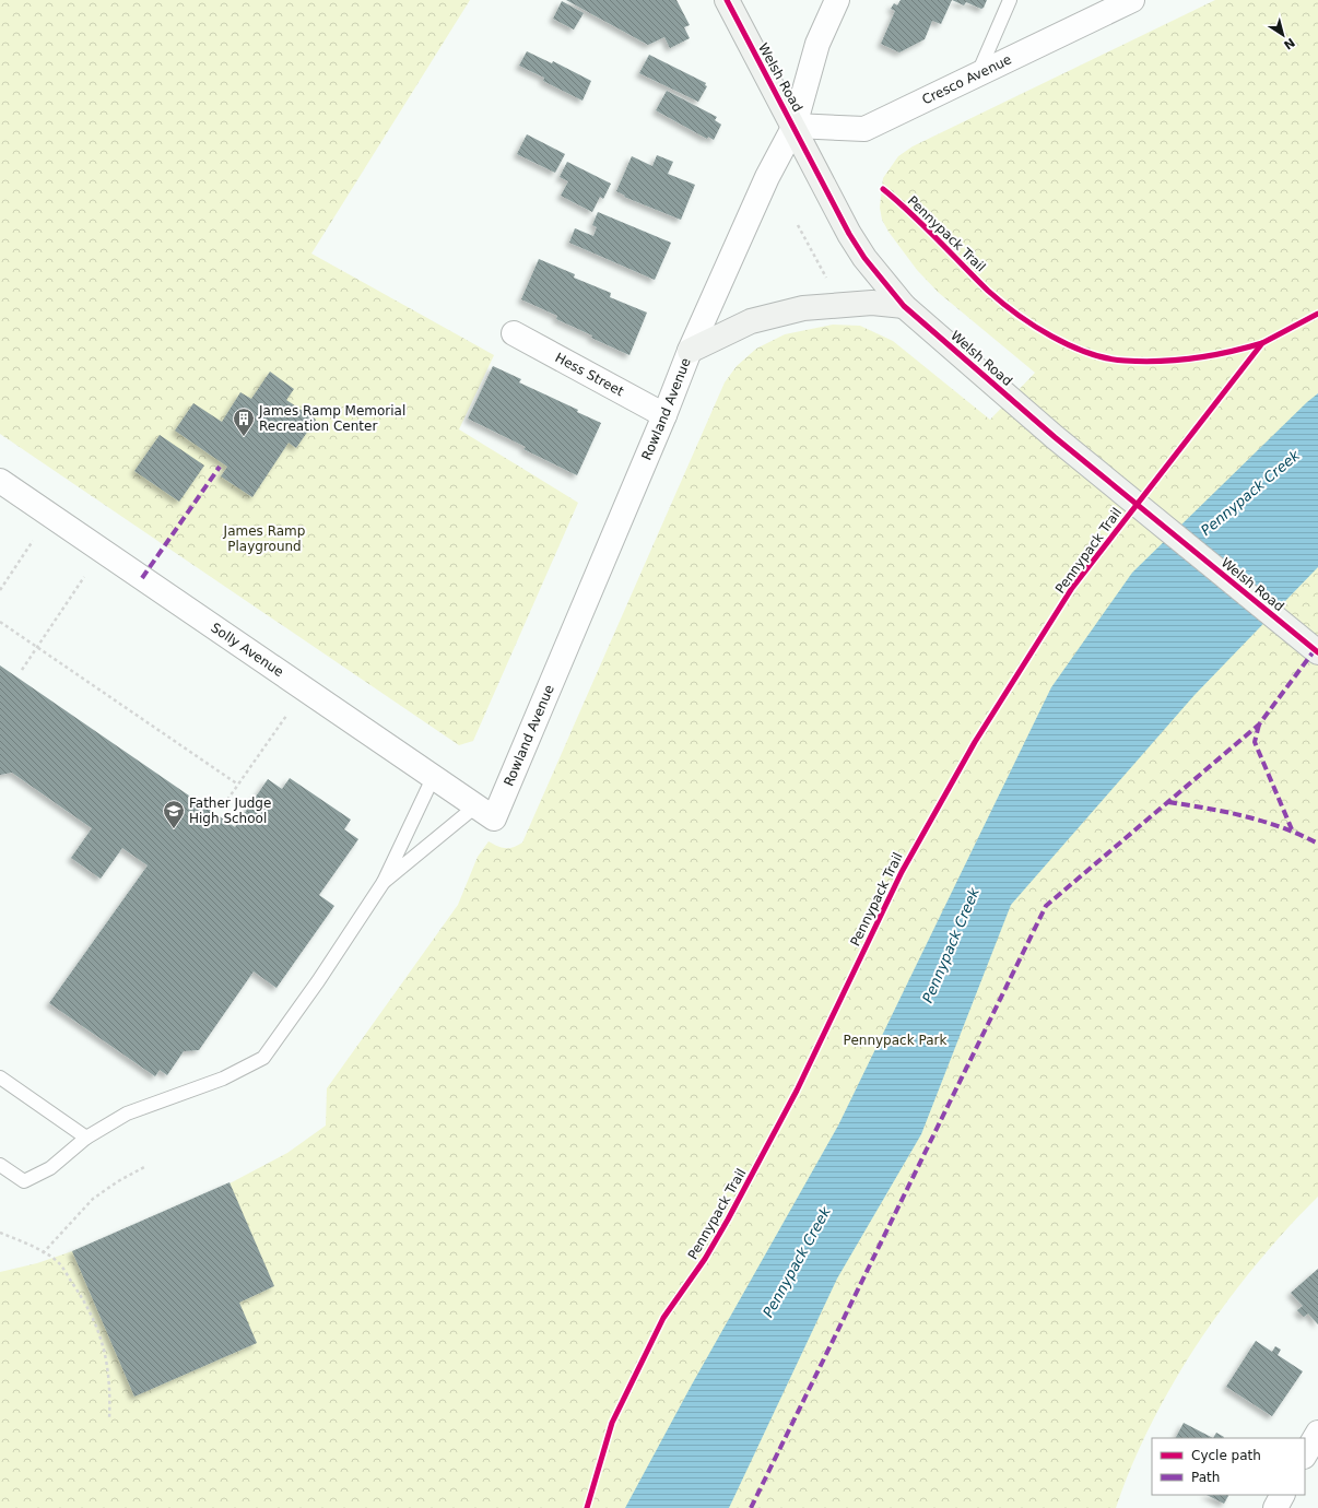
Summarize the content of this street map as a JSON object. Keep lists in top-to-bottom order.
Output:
{
  "streets": {
    "street": [
      "Welsh Road",
      "Cresco Avenue",
      "Hess Street",
      "Rowland Avenue",
      "Solly Avenue"
    ],
    "cycle path": ["Pennypack Trail"]
  },
  "crossings": [
    ["Welsh Road", "Cresco Avenue"],
    ["Welsh Road", "Rowland Avenue"],
    ["Cresco Avenue", "Rowland Avenue"],
    ["Hess Street", "Rowland Avenue"],
    ["Rowland Avenue", "Solly Avenue"]
  ],
  "water": ["Pennypack Creek"],
  "parks": ["James Ramp Playground", "Pennypack Park"],
  "places": {
    "building": ["James Ramp Memorial Recreation Center"],
    "school or university": ["Father Judge High School"]
  },
  "legend": ["Cycle path", "Path"],
  "north": "bottom right"
}
